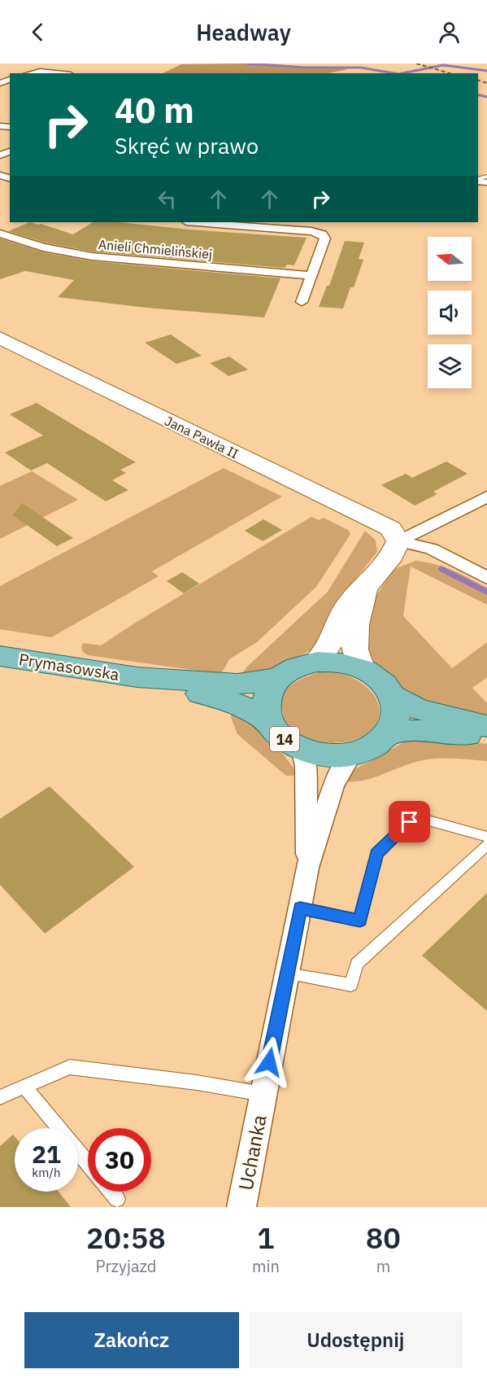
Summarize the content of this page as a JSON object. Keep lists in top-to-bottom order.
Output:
{
  "streets": {
    "main road": ["Prymasowska", "14"],
    "street": ["Anieli Chmielińskiej", "Jana Pawła II", "Uchanka"]
  },
  "crossings": [
    ["Prymasowska", "14"],
    ["Prymasowska", "Uchanka"],
    ["14", "Uchanka"]
  ],
  "north": "left",
  "page": {
    "header": "Headway",
    "turn": ["40 m", "Skręć w prawo"],
    "speed": "21 km/h",
    "limit": "30",
    "eta": [
      "20:58",
      "Przyjazd",
      "1",
      "min",
      "80",
      "m"
    ],
    "buttons": ["Zakończ", "Udostępnij"]
  }
}
